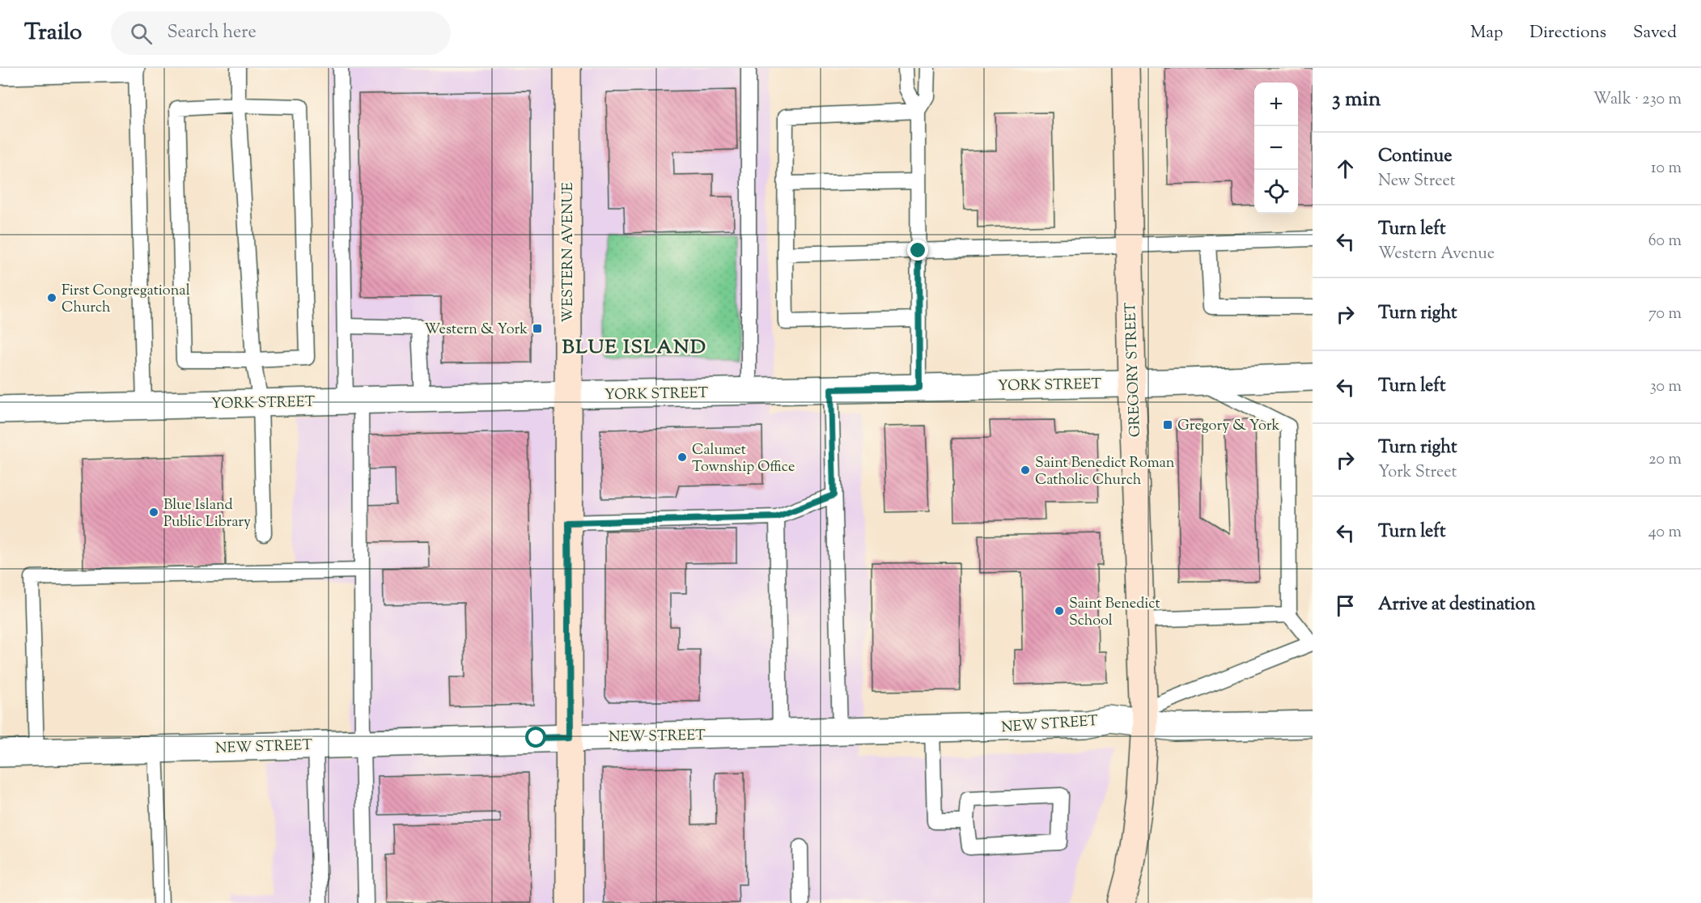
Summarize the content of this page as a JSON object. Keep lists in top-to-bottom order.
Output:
{
  "streets": {
    "main road": ["WESTERN AVENUE", "GREGORY STREET"],
    "street": ["YORK STREET", "NEW STREET"]
  },
  "crossings": [
    ["WESTERN AVENUE", "YORK STREET"],
    ["WESTERN AVENUE", "NEW STREET"],
    ["GREGORY STREET", "YORK STREET"],
    ["GREGORY STREET", "NEW STREET"]
  ],
  "districts": ["BLUE ISLAND"],
  "places": {
    "other": [
      "First Congregational Church",
      "Calumet Township Office",
      "Saint Benedict Roman Catholic Church",
      "Blue Island Public Library",
      "Saint Benedict School"
    ],
    "transit": ["Western & York", "Gregory & York"]
  },
  "page": {
    "header": "Trailo",
    "search": "Search here",
    "nav": ["Map", "Directions", "Saved"],
    "heading": ["3 min", "Walk · 230 m"],
    "map_buttons": ["+", "−"],
    "list": [
      ["Continue", "New Street", "10 m"],
      ["Turn left", "Western Avenue", "60 m"],
      ["Turn right", "70 m"],
      ["Turn left", "30 m"],
      ["Turn right", "York Street", "20 m"],
      ["Turn left", "40 m"],
      "Arrive at destination"
    ]
  }
}
